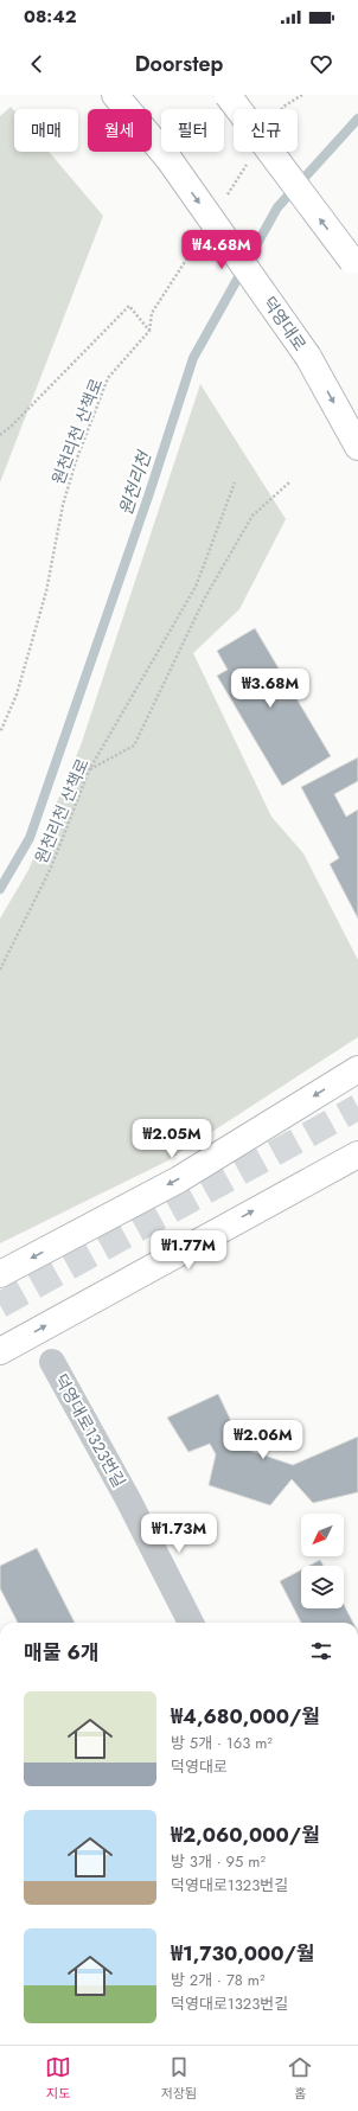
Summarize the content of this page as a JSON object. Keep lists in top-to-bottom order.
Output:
{
  "streets": {
    "main road": ["덕영대로"],
    "street": ["덕영대로1323번길"],
    "path": ["원천리천 산책로"]
  },
  "water": ["원천리천"],
  "north": "bottom left",
  "page": {
    "status": "08:42",
    "header": "Doorstep",
    "chip": [
      "매매",
      "월세",
      "필터",
      "신규"
    ],
    "price": [
      "₩4.68M",
      "₩3.68M",
      "₩2.05M",
      "₩1.77M",
      "₩2.06M",
      "₩1.73M"
    ],
    "heading": "매물 6개",
    "list": [
      {
        "name": "₩4,680,000/월",
        "note": "방 5개 · 163 m² · 덕영대로"
      },
      {
        "name": "₩2,060,000/월",
        "note": "방 3개 · 95 m² · 덕영대로1323번길"
      },
      {
        "name": "₩1,730,000/월",
        "note": "방 2개 · 78 m² · 덕영대로1323번길"
      }
    ],
    "tabs": ["지도", "저장됨", "홈"]
  }
}
